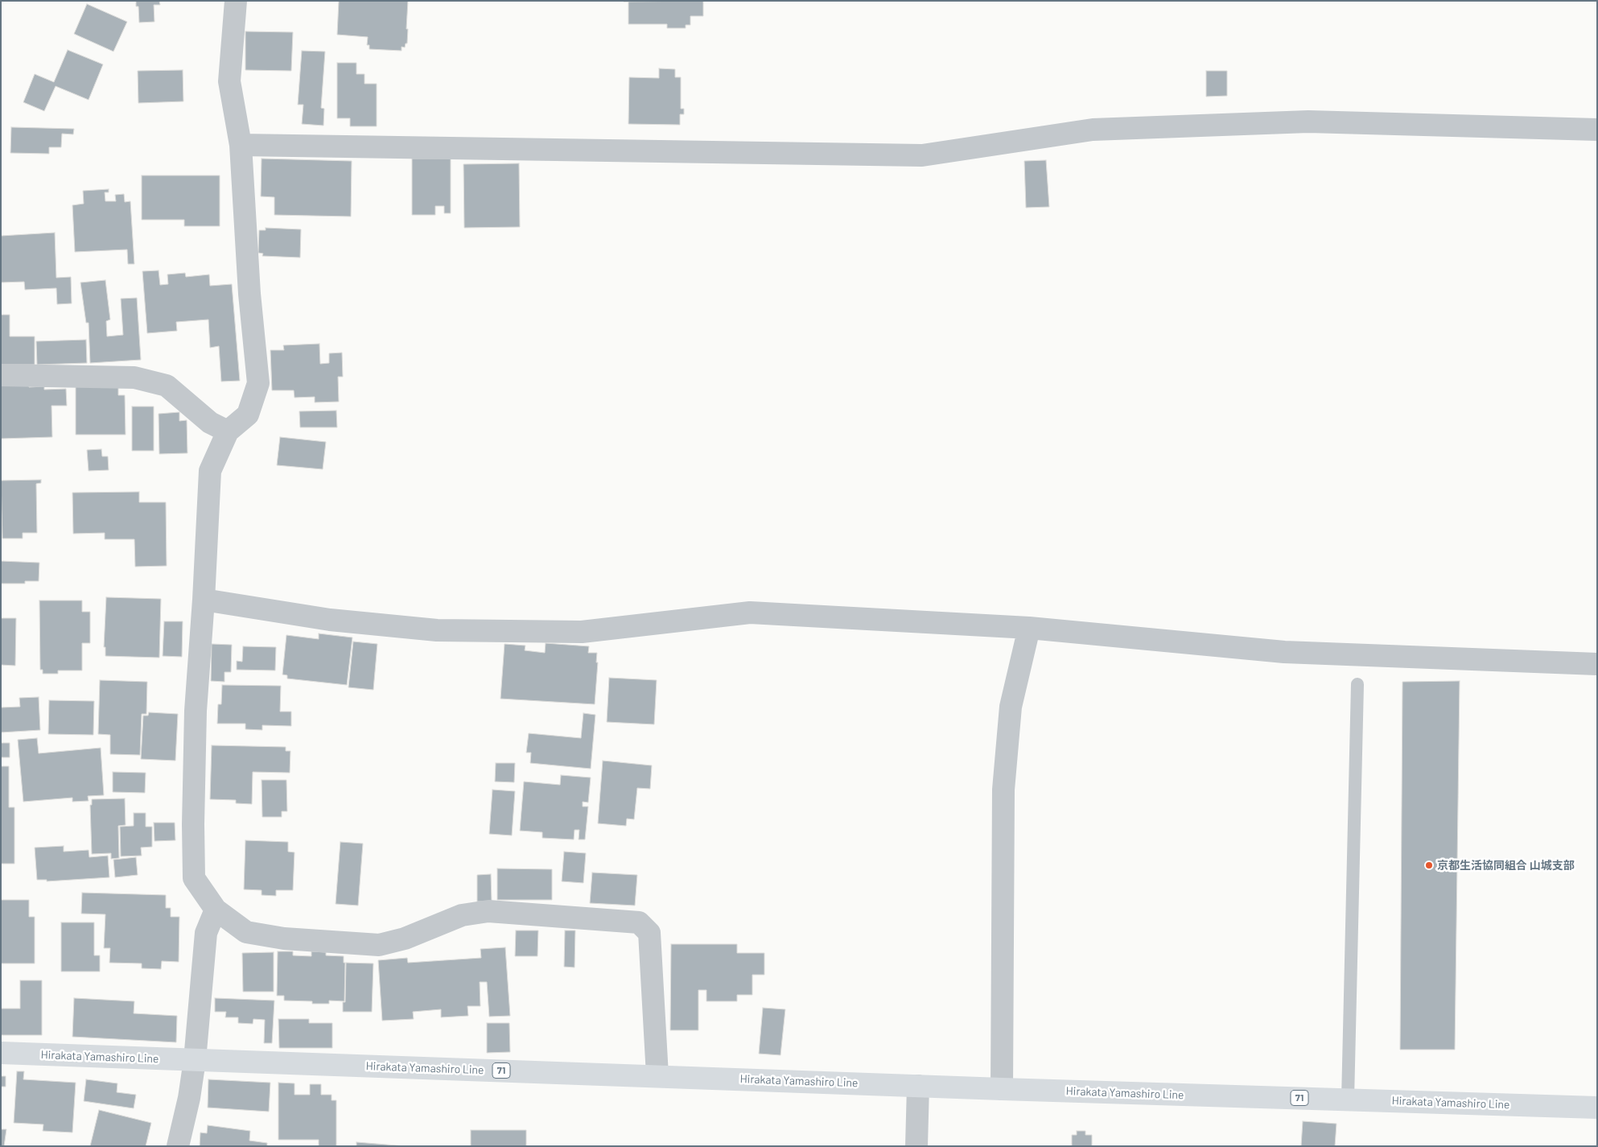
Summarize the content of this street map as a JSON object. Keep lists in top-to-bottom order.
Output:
{
  "streets": {
    "main road": ["Hirakata Yamashiro Line", "71"]
  },
  "places": ["京都生活協同組合 山城支部"]
}
